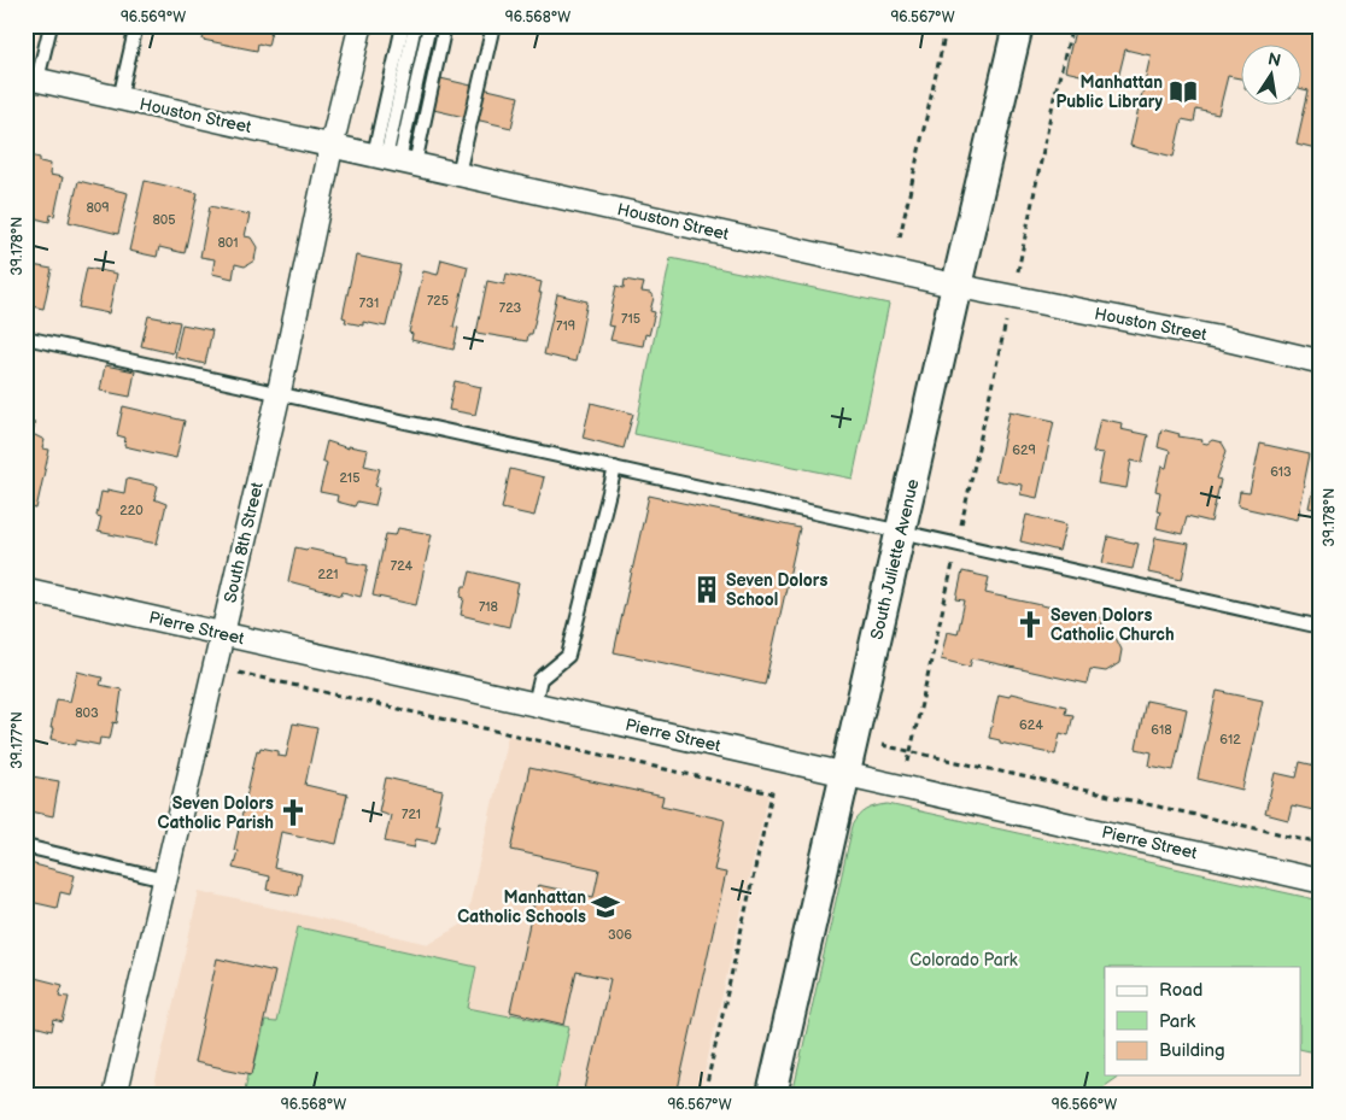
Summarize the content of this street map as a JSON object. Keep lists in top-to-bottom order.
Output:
{
  "streets": {
    "street": [
      "Houston Street",
      "South 8th Street",
      "South Juliette Avenue",
      "Pierre Street"
    ]
  },
  "crossings": [
    ["Houston Street", "South 8th Street"],
    ["Houston Street", "South Juliette Avenue"],
    ["South 8th Street", "Pierre Street"],
    ["South Juliette Avenue", "Pierre Street"]
  ],
  "parks": ["Colorado Park"],
  "places": {
    "library": ["Manhattan Public Library"],
    "building": ["Seven Dolors School"],
    "church": ["Seven Dolors Catholic Church", "Seven Dolors Catholic Parish"],
    "school or university": ["Manhattan Catholic Schools"]
  },
  "house_numbers": [
    "809",
    "805",
    "801",
    "725",
    "731",
    "723",
    "715",
    "719",
    "629",
    "613",
    "215",
    "220",
    "724",
    "221",
    "718",
    "803",
    "624",
    "618",
    "612",
    "721",
    "306"
  ],
  "legend": ["Road", "Park", "Building"],
  "north": "top",
  "coordinates": [
    "96.569°W",
    "96.568°W",
    "96.567°W",
    "39.178°N",
    "39.177°N",
    "96.566°W"
  ]
}
